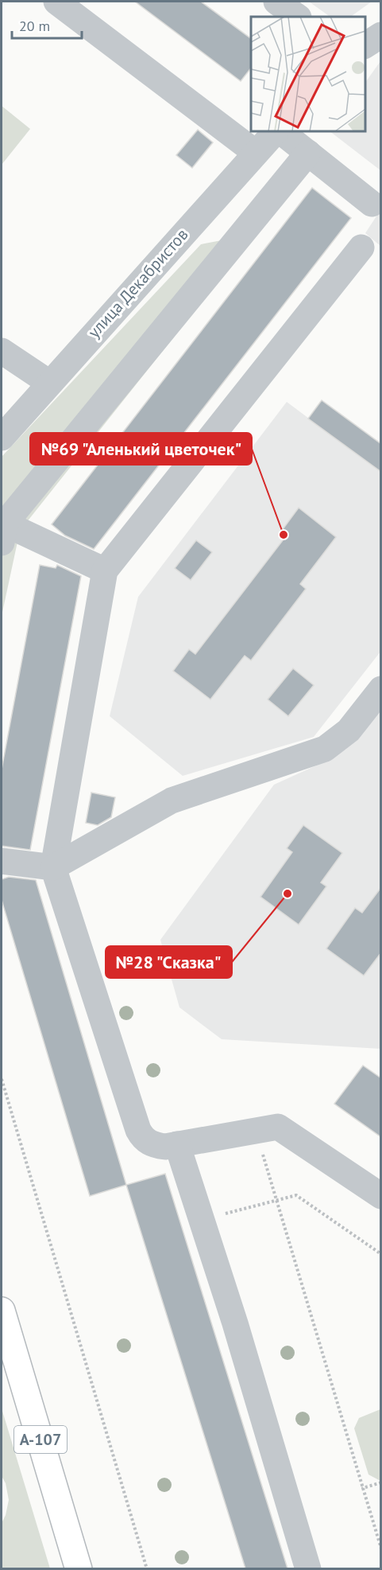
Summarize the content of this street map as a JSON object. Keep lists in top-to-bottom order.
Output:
{
  "streets": {
    "main road": ["А-107"],
    "street": ["улица Декабристов"]
  },
  "places": ["№69 \"Аленький цветочек\"", "№28 \"Сказка\""],
  "scale_bar": "20 m"
}
